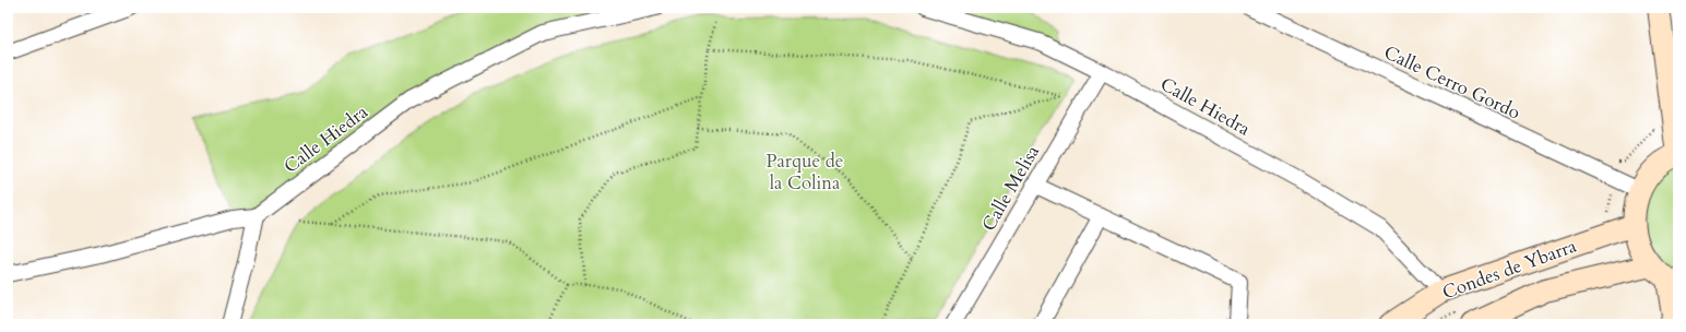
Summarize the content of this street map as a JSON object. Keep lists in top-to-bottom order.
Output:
{
  "streets": {
    "main road": ["Condes de Ybarra"],
    "street": ["Calle Cerro Gordo", "Calle Hiedra", "Calle Melisa"]
  },
  "crossings": [
    ["Calle Hiedra", "Calle Melisa"],
    ["Calle Hiedra", "Condes de Ybarra"]
  ],
  "parks": ["Parque de la Colina"]
}
